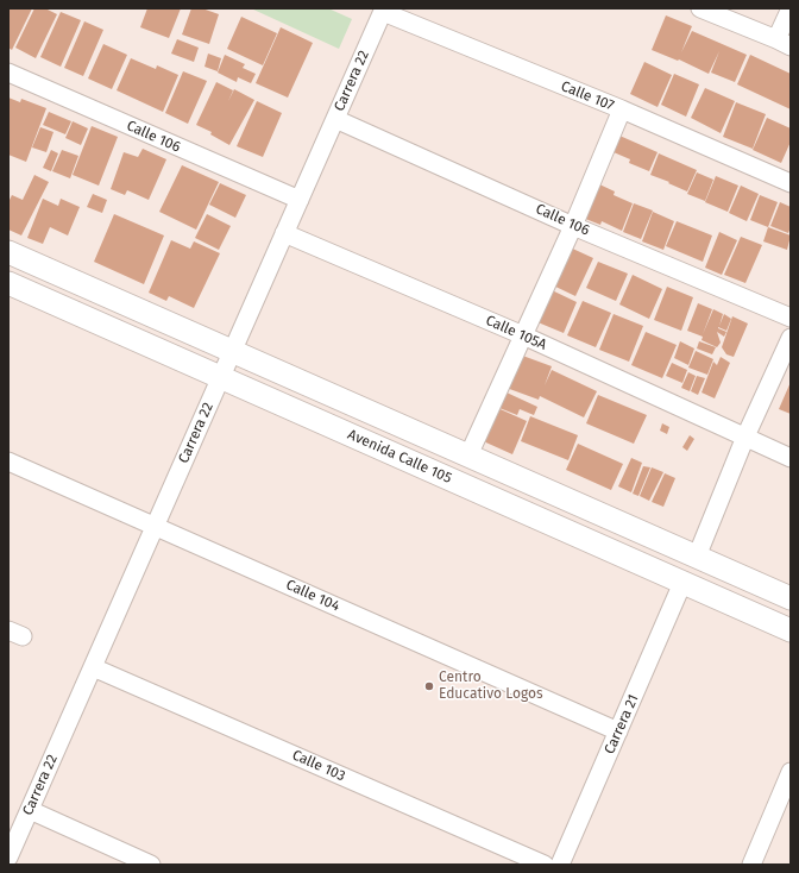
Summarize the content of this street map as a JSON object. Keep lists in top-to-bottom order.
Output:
{
  "streets": {
    "main road": ["Avenida Calle 105"],
    "street": [
      "Carrera 22",
      "Calle 107",
      "Calle 106",
      "Calle 105A",
      "Calle 104",
      "Carrera 21",
      "Calle 103"
    ]
  },
  "crossings": [
    ["Carrera 22", "Calle 107"],
    ["Carrera 22", "Calle 106"],
    ["Carrera 22", "Calle 105A"],
    ["Carrera 22", "Avenida Calle 105"],
    ["Carrera 22", "Calle 104"],
    ["Carrera 22", "Calle 103"],
    ["Avenida Calle 105", "Carrera 21"],
    ["Calle 104", "Carrera 21"]
  ],
  "places": ["Centro Educativo Logos"]
}
